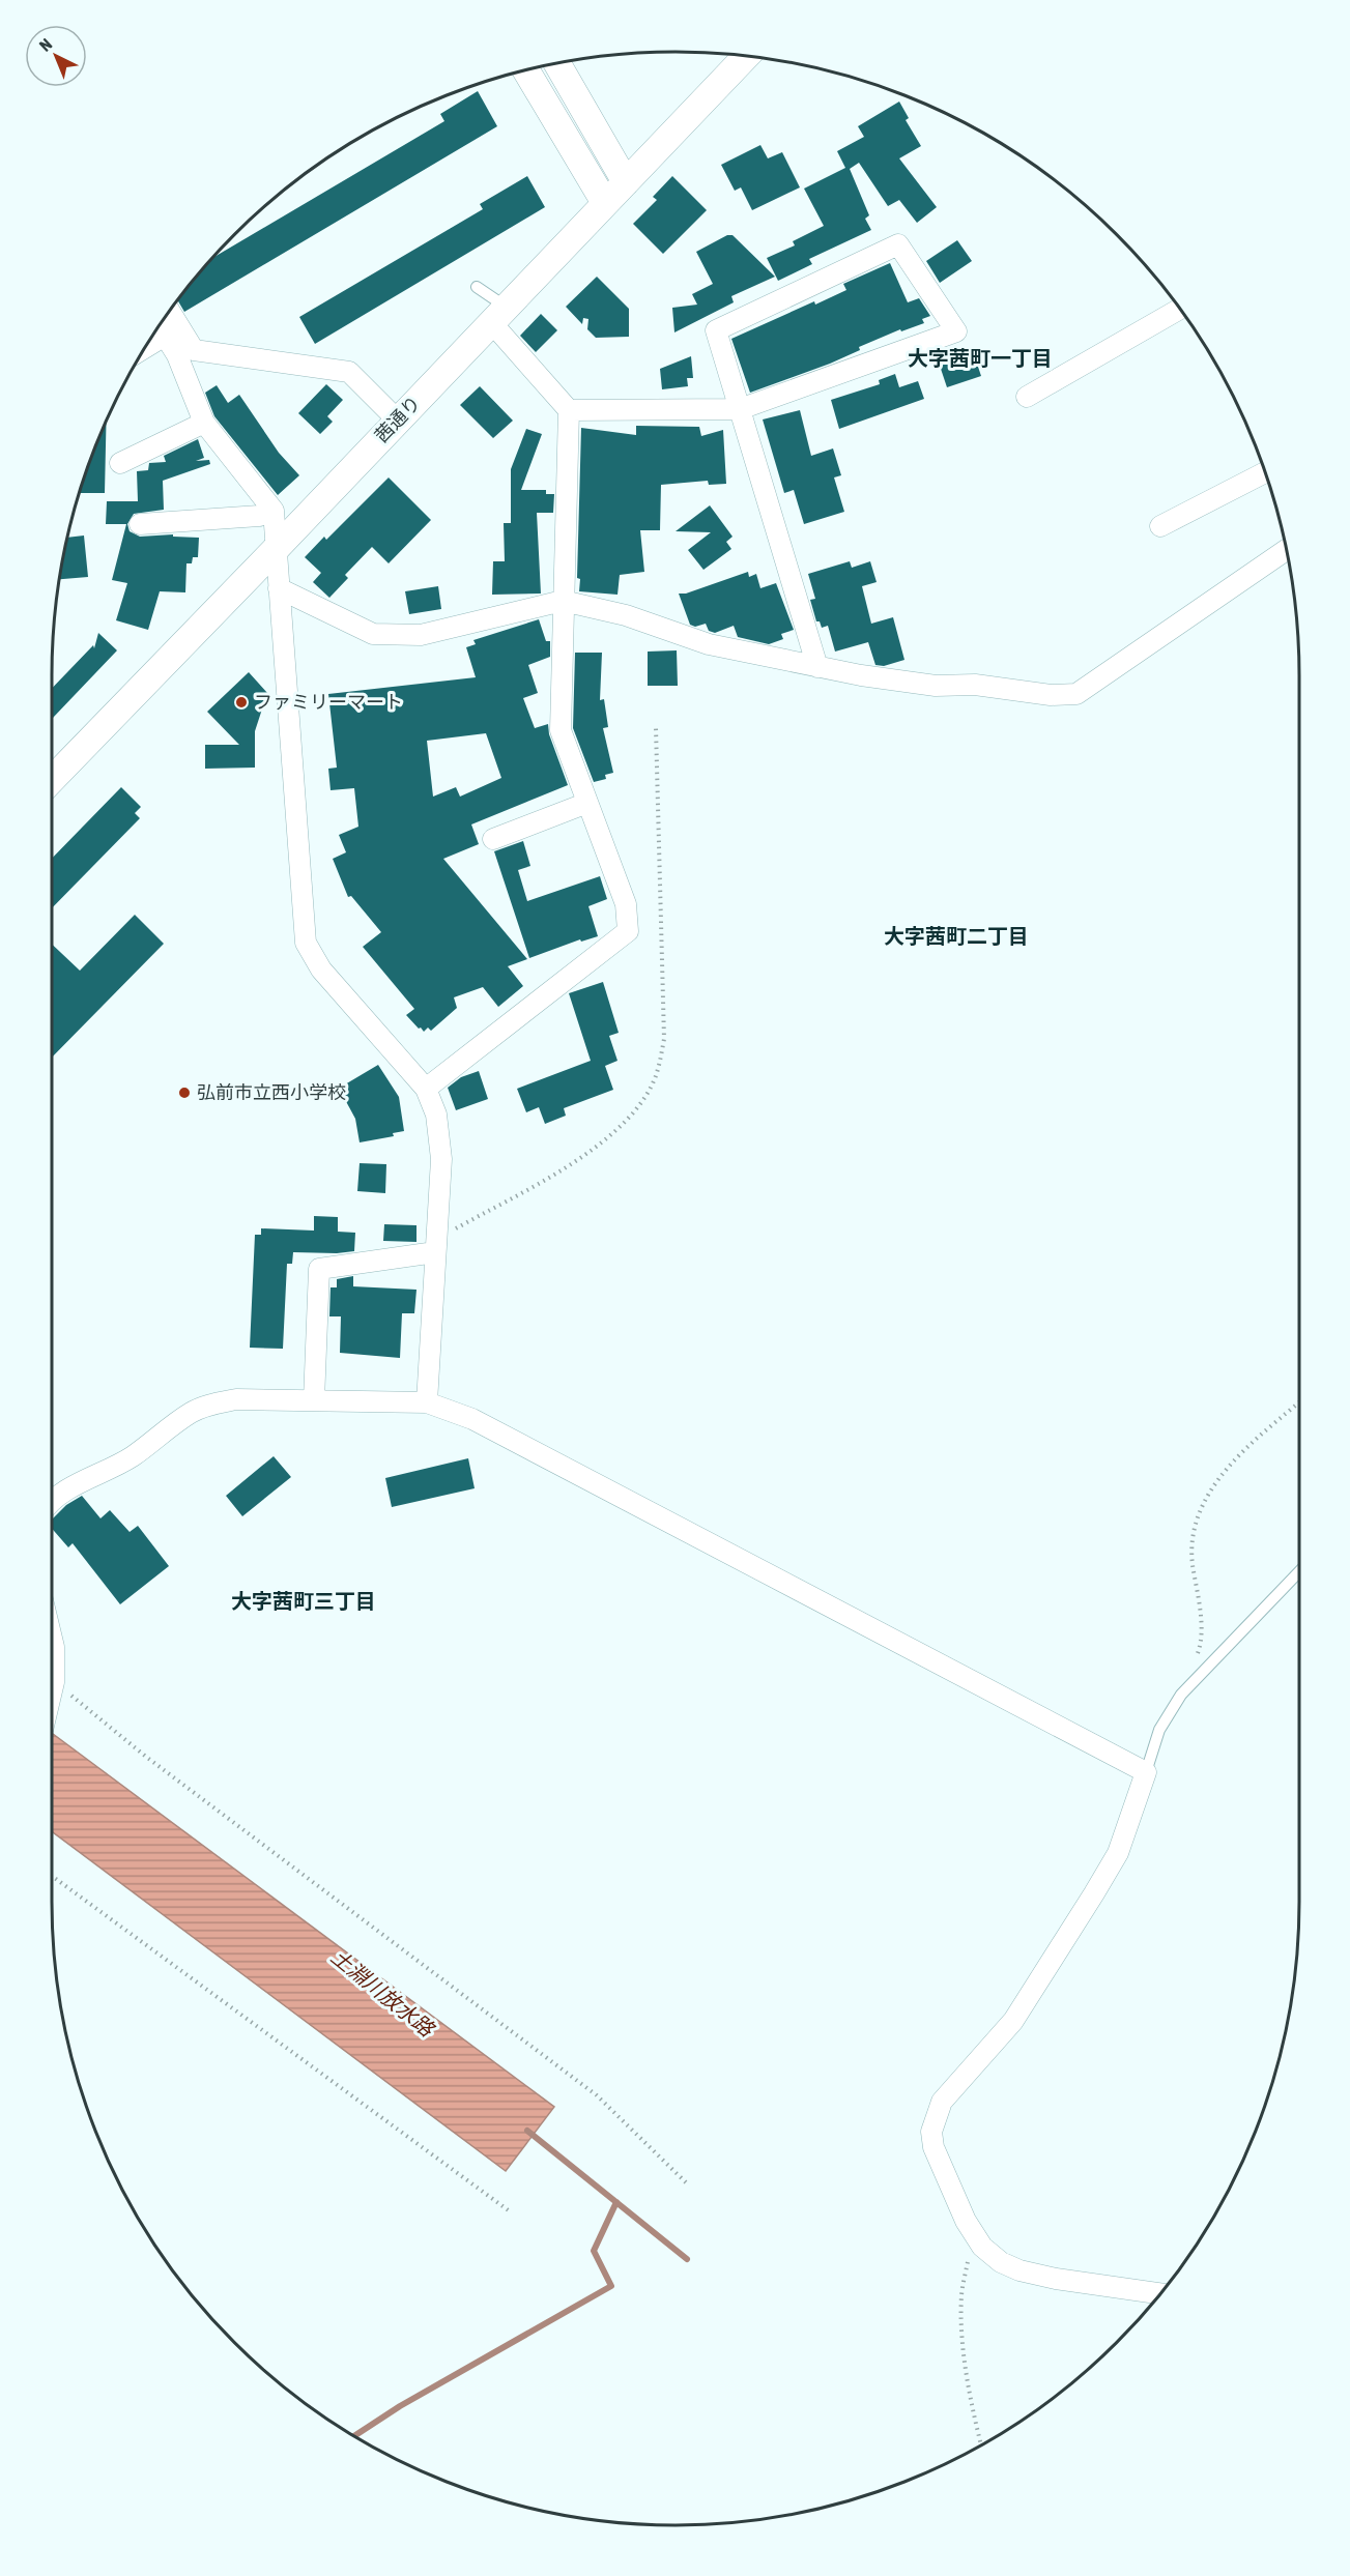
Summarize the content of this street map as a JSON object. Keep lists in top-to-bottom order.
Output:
{
  "streets": {
    "street": ["茜通り"]
  },
  "districts": ["大字茜町一丁目", "大字茜町二丁目", "大字茜町三丁目"],
  "water": ["土淵川放水路"],
  "places": ["ファミリーマート", "弘前市立西小学校"],
  "north": "top left"
}
